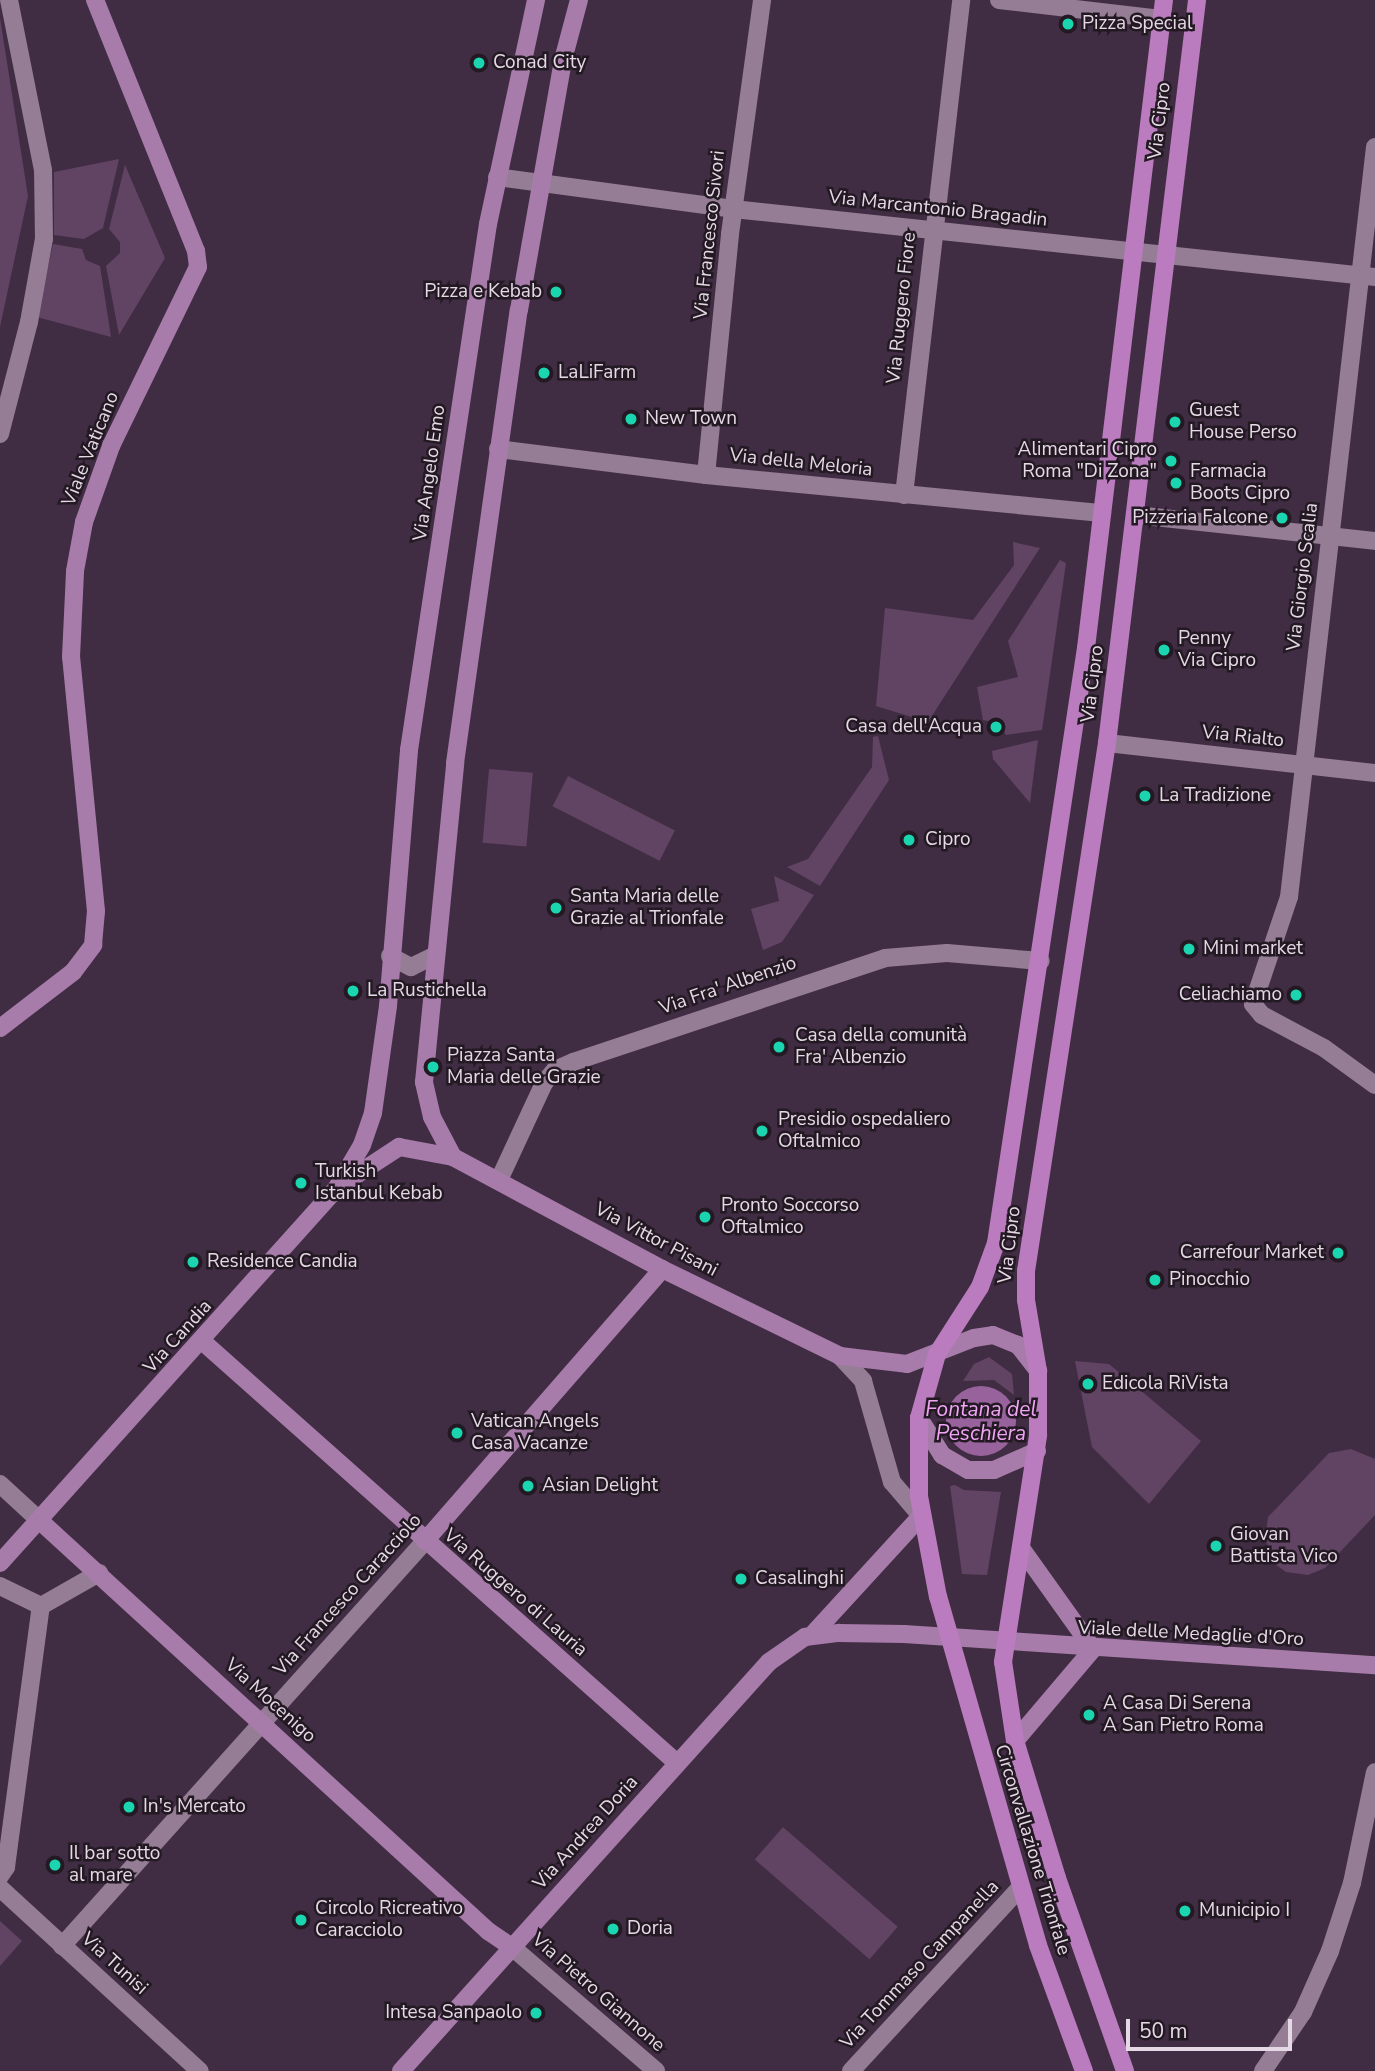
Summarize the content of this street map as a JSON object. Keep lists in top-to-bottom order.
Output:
{
  "streets": {
    "main road": [
      "Via Cipro",
      "Viale Vaticano",
      "Via Angelo Emo",
      "Via Vittor Pisani",
      "Via Candia",
      "Via Ruggero di Lauria",
      "Via Francesco Caracciolo",
      "Viale delle Medaglie d'Oro",
      "Via Mocenigo",
      "Via Andrea Doria",
      "Circonvallazione Trionfale"
    ],
    "street": [
      "Via Marcantonio Bragadin",
      "Via Francesco Sivori",
      "Via Ruggero Fiore",
      "Via della Meloria",
      "Via Giorgio Scalia",
      "Via Rialto",
      "Via Fra' Albenzio",
      "Via Tunisi",
      "Via Tommaso Campanella",
      "Via Pietro Giannone"
    ]
  },
  "crossings": [
    ["Via Cipro", "Via Marcantonio Bragadin"],
    ["Via Cipro", "Via della Meloria"],
    ["Via Cipro", "Via Rialto"],
    ["Via Cipro", "Via Fra' Albenzio"],
    ["Via Cipro", "Via Vittor Pisani"],
    ["Via Cipro", "Circonvallazione Trionfale"],
    ["Via Marcantonio Bragadin", "Via Francesco Sivori"],
    ["Via Marcantonio Bragadin", "Via Ruggero Fiore"],
    ["Via Marcantonio Bragadin", "Via Angelo Emo"],
    ["Via Marcantonio Bragadin", "Via Giorgio Scalia"],
    ["Via Francesco Sivori", "Via della Meloria"],
    ["Via Ruggero Fiore", "Via della Meloria"],
    ["Via Angelo Emo", "Via Candia"],
    ["Via Giorgio Scalia", "Via Rialto"],
    ["Via Fra' Albenzio", "Via Vittor Pisani"],
    ["Via Vittor Pisani", "Via Candia"],
    ["Via Vittor Pisani", "Via Francesco Caracciolo"],
    ["Via Vittor Pisani", "Circonvallazione Trionfale"],
    ["Via Candia", "Via Ruggero di Lauria"],
    ["Via Candia", "Via Mocenigo"],
    ["Via Ruggero di Lauria", "Via Francesco Caracciolo"],
    ["Via Ruggero di Lauria", "Via Andrea Doria"],
    ["Via Francesco Caracciolo", "Via Mocenigo"],
    ["Via Francesco Caracciolo", "Via Tunisi"],
    ["Viale delle Medaglie d'Oro", "Via Andrea Doria"],
    ["Viale delle Medaglie d'Oro", "Circonvallazione Trionfale"],
    ["Via Mocenigo", "Via Andrea Doria"],
    ["Via Mocenigo", "Via Pietro Giannone"],
    ["Via Andrea Doria", "Via Pietro Giannone"],
    ["Circonvallazione Trionfale", "Via Tommaso Campanella"]
  ],
  "water": ["Fontana del Peschiera"],
  "places": [
    "Pizza Special",
    "Conad City",
    "Pizza e Kebab",
    "LaLiFarm",
    "New Town",
    "Guest House Perso",
    "Alimentari Cipro Roma \"Di Zona\"",
    "Farmacia Boots Cipro",
    "Pizzeria Falcone",
    "Penny Via Cipro",
    "Casa dell'Acqua",
    "La Tradizione",
    "Cipro",
    "Santa Maria delle Grazie al Trionfale",
    "Mini market",
    "La Rustichella",
    "Celiachiamo",
    "Casa della comunità Fra' Albenzio",
    "Piazza Santa Maria delle Grazie",
    "Presidio ospedaliero Oftalmico",
    "Turkish Istanbul Kebab",
    "Pronto Soccorso Oftalmico",
    "Carrefour Market",
    "Residence Candia",
    "Pinocchio",
    "Edicola RiVista",
    "Vatican Angels Casa Vacanze",
    "Asian Delight",
    "Giovan Battista Vico",
    "Casalinghi",
    "A Casa Di Serena A San Pietro Roma",
    "In's Mercato",
    "Il bar sotto al mare",
    "Municipio I",
    "Circolo Ricreativo Caracciolo",
    "Doria",
    "Intesa Sanpaolo"
  ],
  "scale_bar": "50 m"
}
